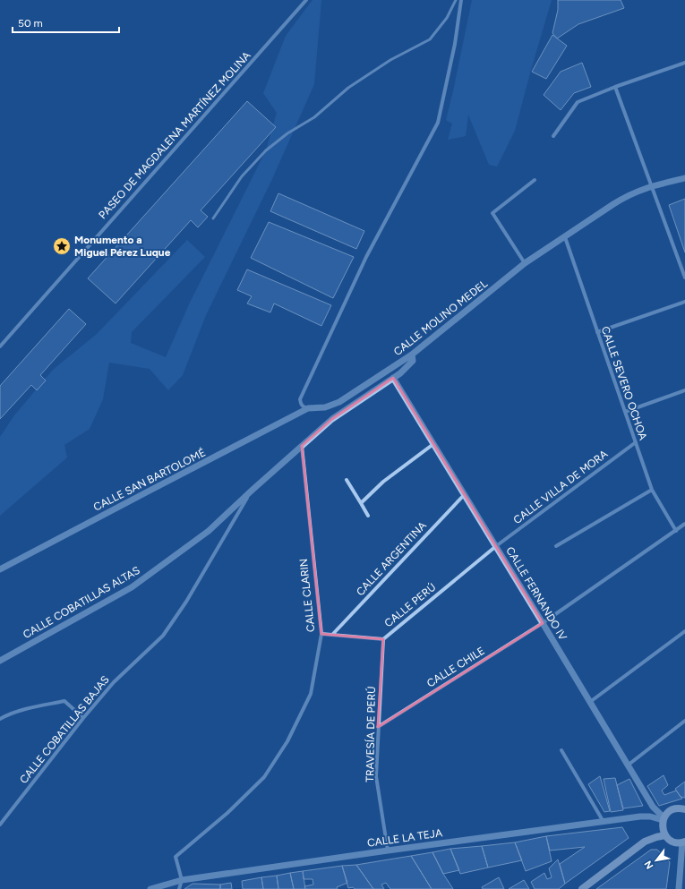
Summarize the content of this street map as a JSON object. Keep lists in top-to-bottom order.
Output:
{
  "streets": {
    "street": [
      "PASEO DE MAGDALENA MARTÍNEZ MOLINA",
      "CALLE MOLINO MEDEL",
      "CALLE SEVERO OCHOA",
      "CALLE SAN BARTOLOMÉ",
      "CALLE VILLA DE MORA",
      "CALLE ARGENTINA",
      "CALLE FERNANDO IV",
      "CALLE CLARIN",
      "CALLE COBATILLAS ALTAS",
      "CALLE PERÚ",
      "CALLE CHILE",
      "CALLE COBATILLAS BAJAS",
      "TRAVESÍA DE PERÚ",
      "CALLE LA TEJA"
    ]
  },
  "crossings": [
    ["CALLE MOLINO MEDEL", "CALLE SEVERO OCHOA"],
    ["CALLE MOLINO MEDEL", "CALLE SAN BARTOLOMÉ"],
    ["CALLE SEVERO OCHOA", "CALLE VILLA DE MORA"],
    ["CALLE SEVERO OCHOA", "CALLE CHILE"],
    ["CALLE VILLA DE MORA", "CALLE FERNANDO IV"],
    ["CALLE VILLA DE MORA", "CALLE PERÚ"],
    ["CALLE ARGENTINA", "CALLE FERNANDO IV"],
    ["CALLE ARGENTINA", "CALLE PERÚ"],
    ["CALLE FERNANDO IV", "CALLE PERÚ"],
    ["CALLE FERNANDO IV", "CALLE CHILE"],
    ["CALLE FERNANDO IV", "CALLE LA TEJA"],
    ["CALLE CLARIN", "CALLE COBATILLAS ALTAS"],
    ["CALLE CLARIN", "CALLE PERÚ"],
    ["CALLE CLARIN", "CALLE LA TEJA"],
    ["CALLE COBATILLAS ALTAS", "CALLE COBATILLAS BAJAS"],
    ["CALLE PERÚ", "TRAVESÍA DE PERÚ"],
    ["CALLE CHILE", "TRAVESÍA DE PERÚ"],
    ["TRAVESÍA DE PERÚ", "CALLE LA TEJA"]
  ],
  "places": {
    "place": ["Monumento a Miguel Pérez Luque"]
  },
  "scale_bar": "50 m",
  "north": "bottom left"
}
